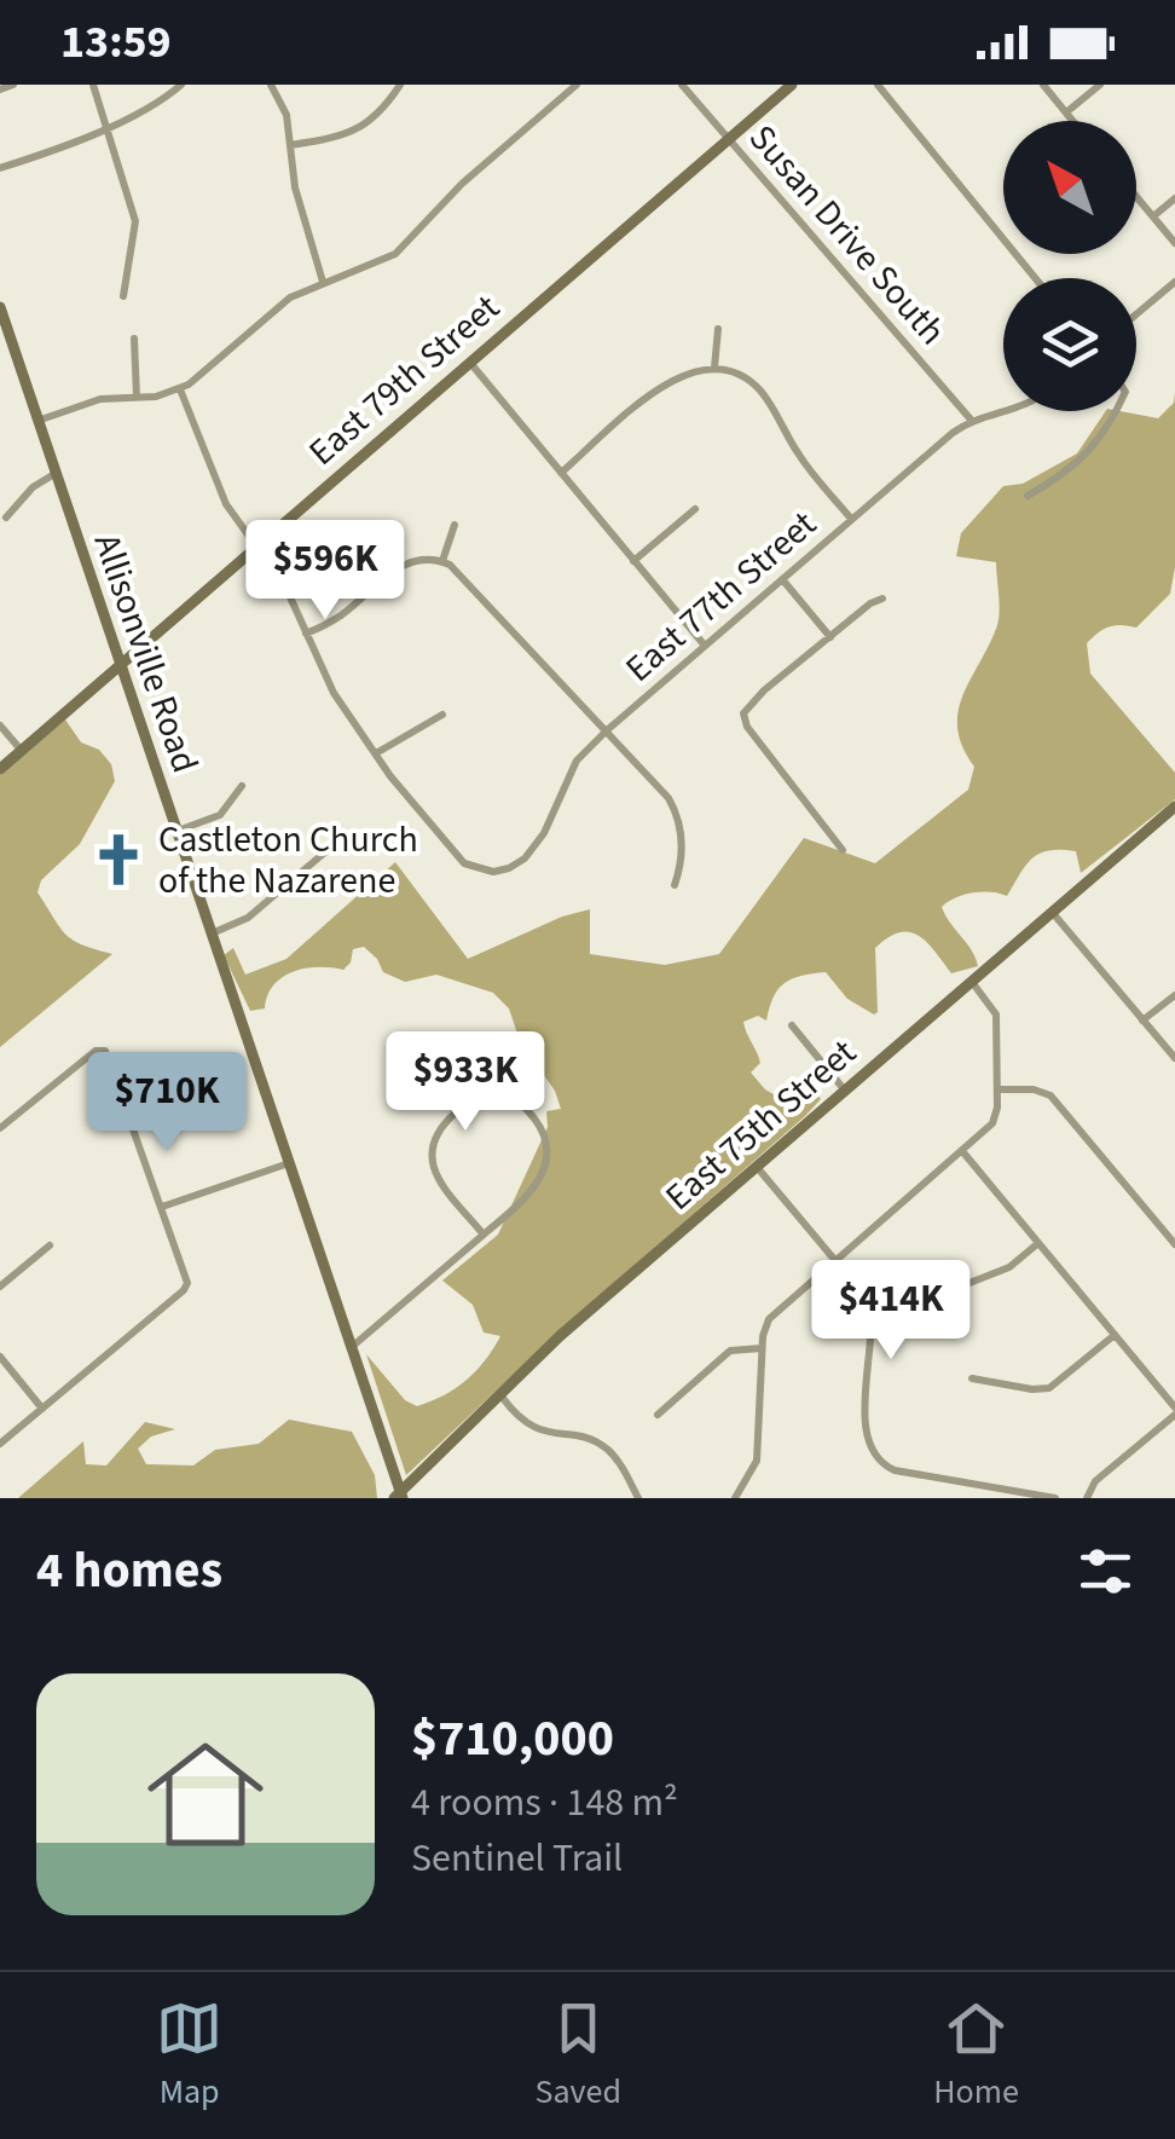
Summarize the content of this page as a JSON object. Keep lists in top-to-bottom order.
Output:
{
  "streets": {
    "street": [
      "Susan Drive South",
      "East 79th Street",
      "East 77th Street",
      "Allisonville Road",
      "East 75th Street"
    ]
  },
  "crossings": [
    ["Susan Drive South", "East 79th Street"],
    ["Susan Drive South", "East 77th Street"],
    ["East 79th Street", "Allisonville Road"],
    ["Allisonville Road", "East 75th Street"]
  ],
  "places": {
    "church": ["Castleton Church of the Nazarene"]
  },
  "north": "top left",
  "page": {
    "status": "13:59",
    "price": [
      "$596K",
      "$933K",
      "$710K",
      "$414K"
    ],
    "heading": "4 homes",
    "list": [
      {
        "name": "$710,000",
        "note": "4 rooms · 148 m² · Sentinel Trail"
      }
    ],
    "tabs": ["Map", "Saved", "Home"]
  }
}
